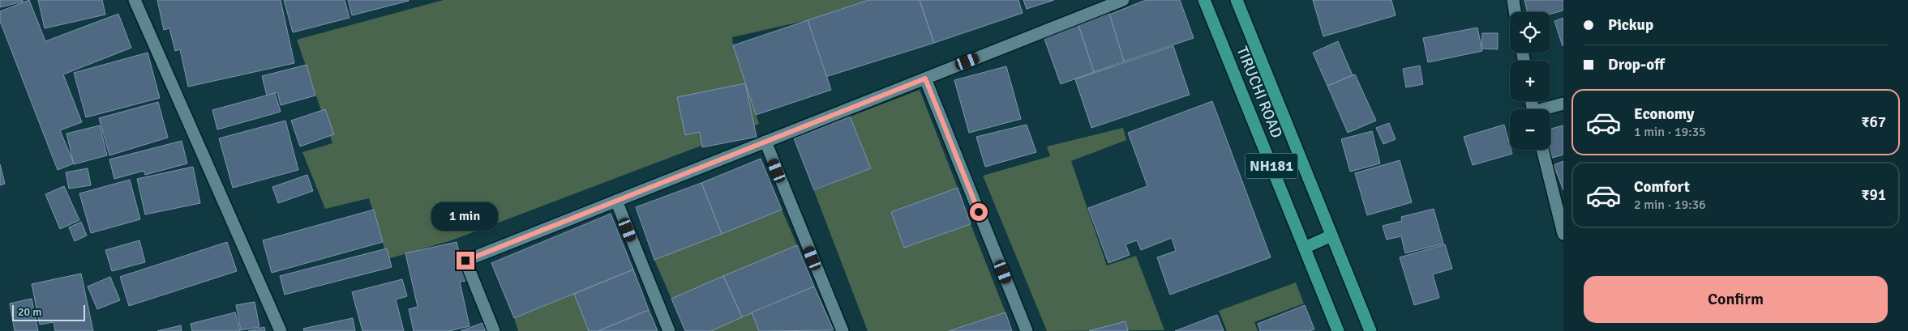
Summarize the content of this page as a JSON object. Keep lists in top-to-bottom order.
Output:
{
  "streets": {
    "highway": ["TIRUCHI ROAD", "NH181"]
  },
  "scale_bar": "20 m",
  "page": {
    "banner": ["Pickup", "Drop-off"],
    "map_buttons": ["+", "−"],
    "list": [
      {
        "name": "Economy",
        "note": "1 min · 19:35",
        "value": "₹67"
      },
      {
        "name": "Comfort",
        "note": "2 min · 19:36",
        "value": "₹91"
      }
    ],
    "bubble": "1 min",
    "buttons": "Confirm",
    "scale": "20 m"
  }
}
